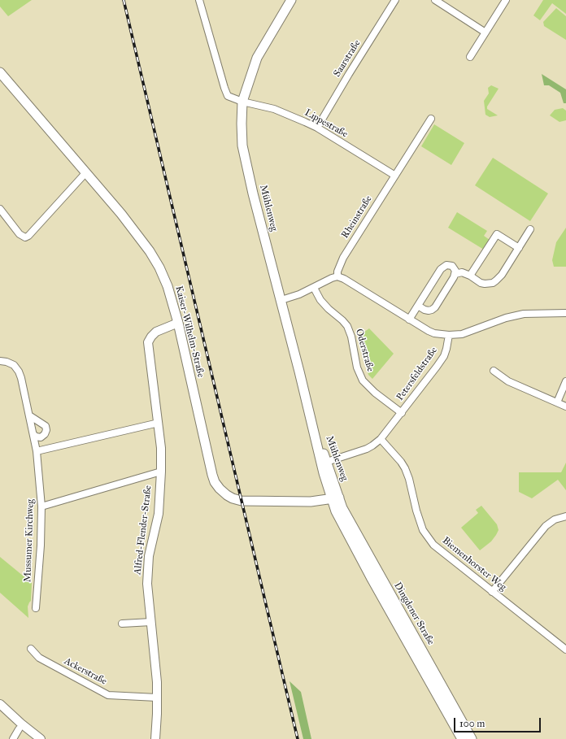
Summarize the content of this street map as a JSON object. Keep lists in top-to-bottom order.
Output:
{
  "streets": {
    "main road": ["Mühlenweg", "Kaiser-Wilhelm-Straße", "Dingdener Straße"],
    "street": [
      "Saarstraße",
      "Lippestraße",
      "Rheinstraße",
      "Oderstraße",
      "Petersfeldstraße",
      "Alfred-Flender-Straße",
      "Mussumer Kirchweg",
      "Biemenhorster Weg",
      "Ackerstraße"
    ]
  },
  "crossings": [
    ["Saarstraße", "Lippestraße"],
    ["Lippestraße", "Mühlenweg"],
    ["Lippestraße", "Rheinstraße"],
    ["Mühlenweg", "Kaiser-Wilhelm-Straße"],
    ["Mühlenweg", "Petersfeldstraße"],
    ["Mühlenweg", "Dingdener Straße"],
    ["Kaiser-Wilhelm-Straße", "Alfred-Flender-Straße"],
    ["Kaiser-Wilhelm-Straße", "Dingdener Straße"],
    ["Oderstraße", "Petersfeldstraße"],
    ["Petersfeldstraße", "Biemenhorster Weg"],
    ["Alfred-Flender-Straße", "Ackerstraße"]
  ],
  "scale_bar": "100 m"
}
